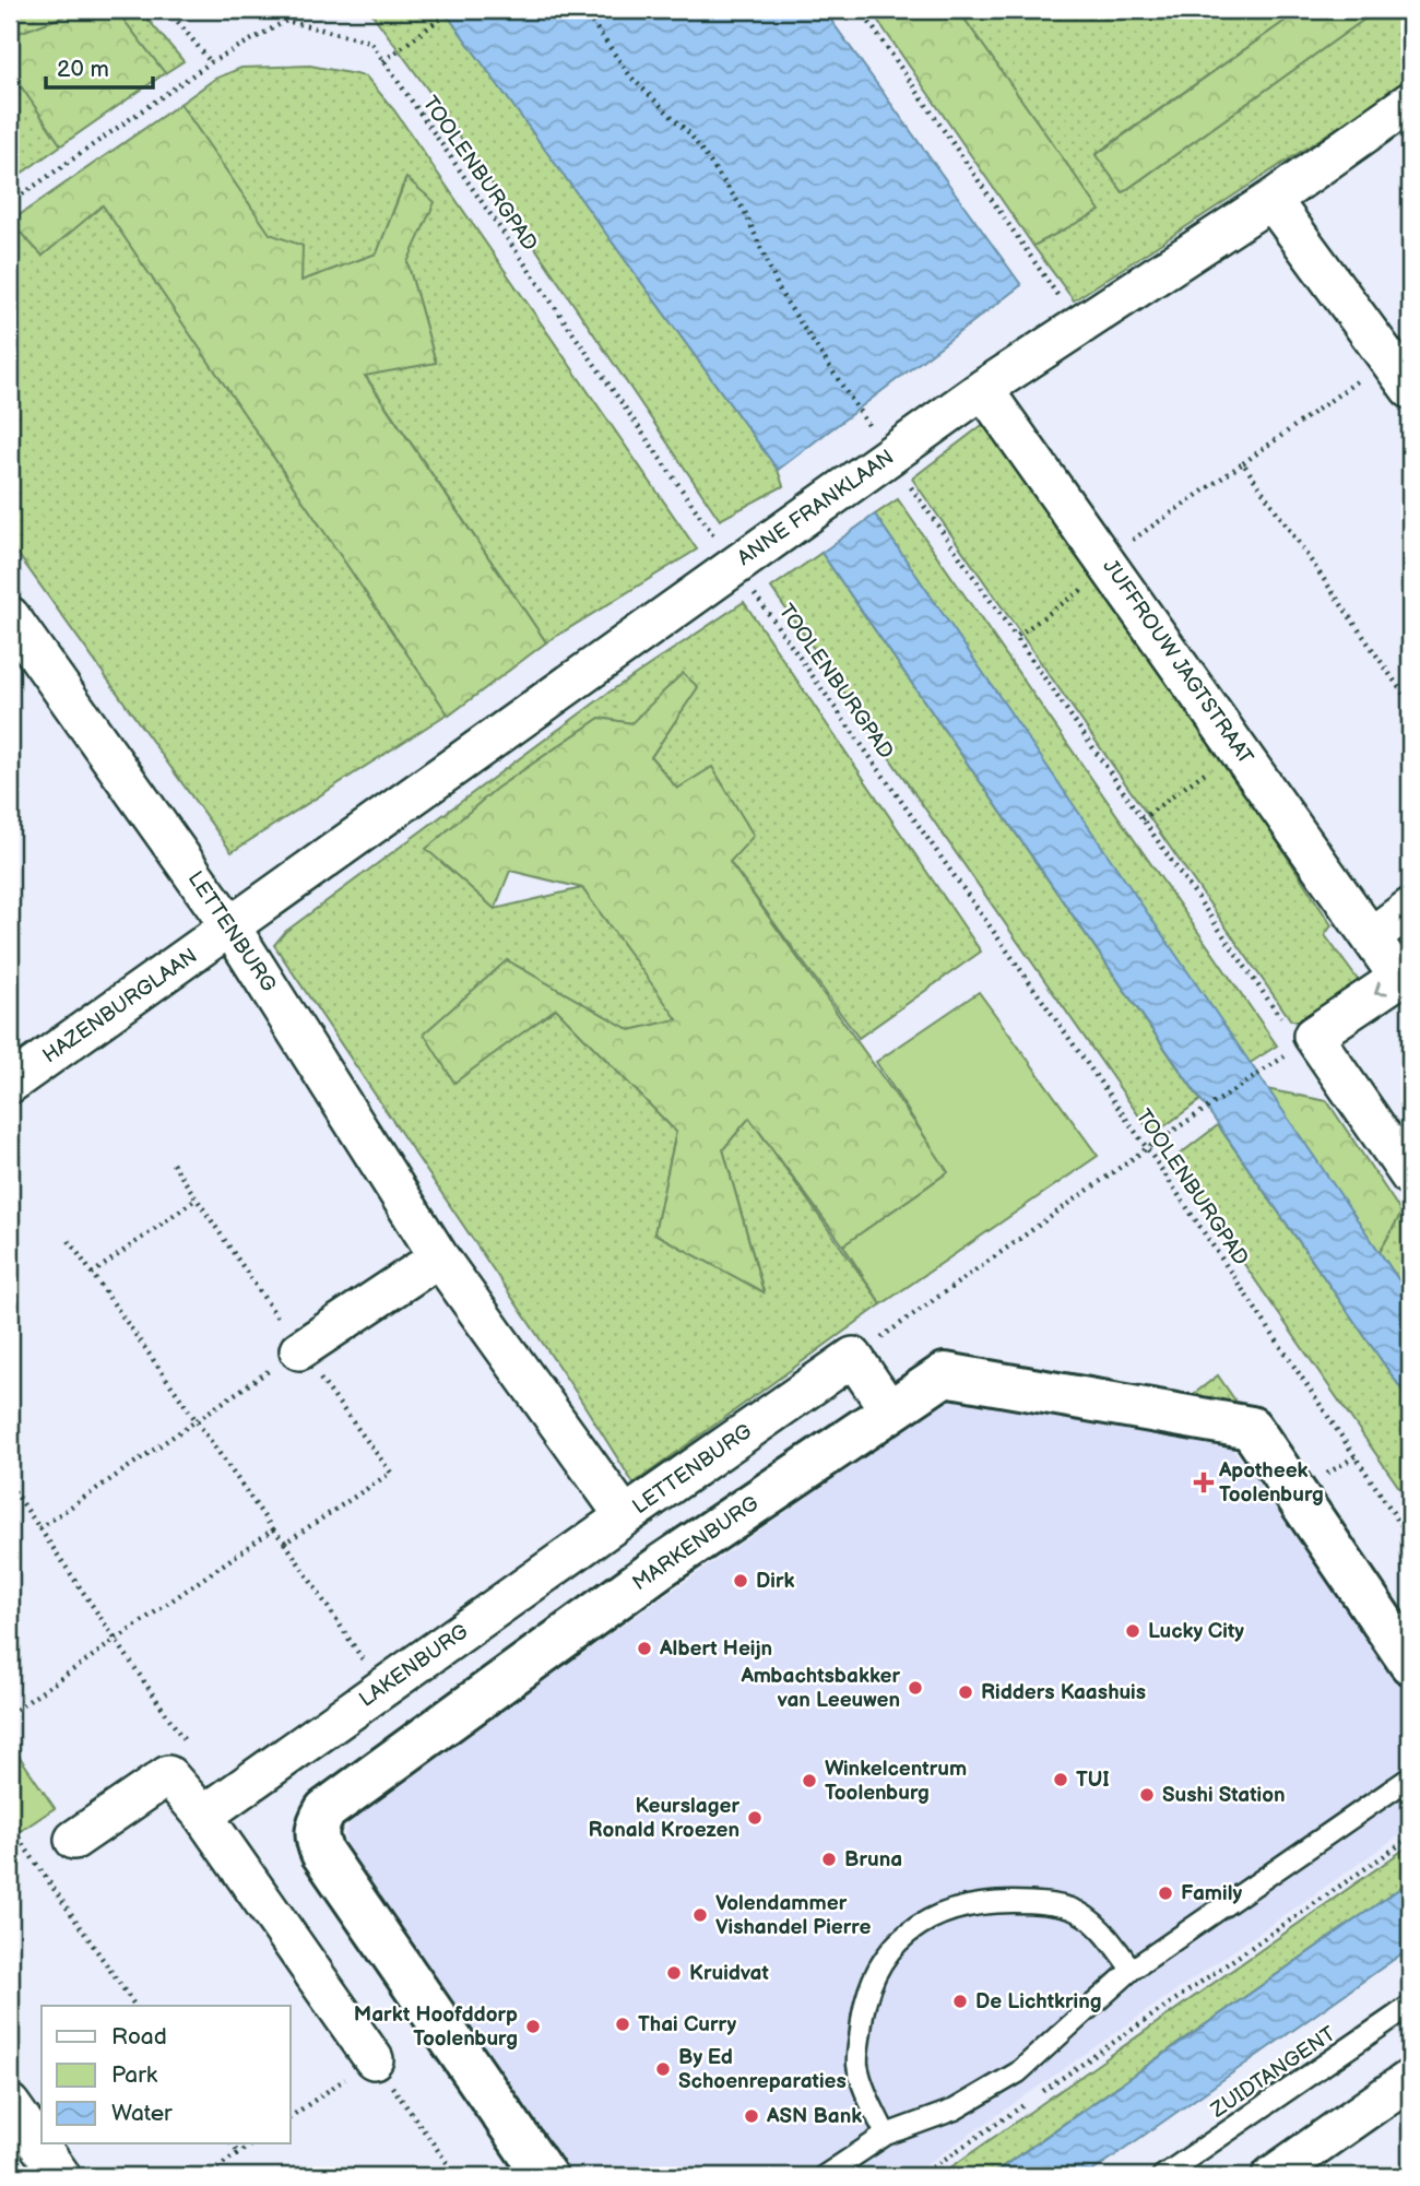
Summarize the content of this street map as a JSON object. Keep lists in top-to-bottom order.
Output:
{
  "streets": {
    "street": [
      "ANNE FRANKLAAN",
      "JUFFROUW JAGTSTRAAT",
      "LETTENBURG",
      "HAZENBURGLAAN",
      "MARKENBURG",
      "LAKENBURG"
    ],
    "lane": ["ZUIDTANGENT"],
    "path": ["TOOLENBURGPAD"]
  },
  "crossings": [
    ["TOOLENBURGPAD", "ANNE FRANKLAAN"],
    ["ANNE FRANKLAAN", "JUFFROUW JAGTSTRAAT"],
    ["ANNE FRANKLAAN", "LETTENBURG"],
    ["ANNE FRANKLAAN", "HAZENBURGLAAN"],
    ["LETTENBURG", "HAZENBURGLAAN"],
    ["LETTENBURG", "LAKENBURG"]
  ],
  "places": {
    "health": ["Apotheek Toolenburg"],
    "other": [
      "Dirk",
      "Lucky City",
      "Albert Heijn",
      "Ambachtsbakker van Leeuwen",
      "Ridders Kaashuis",
      "TUI",
      "Winkelcentrum Toolenburg",
      "Sushi Station",
      "Keurslager Ronald Kroezen",
      "Bruna",
      "Family",
      "Volendammer Vishandel Pierre",
      "Kruidvat",
      "De Lichtkring",
      "Thai Curry",
      "Markt Hoofddorp Toolenburg",
      "By Ed Schoenreparaties",
      "ASN Bank"
    ]
  },
  "legend": ["Road", "Park", "Water"],
  "scale_bar": "20 m"
}
